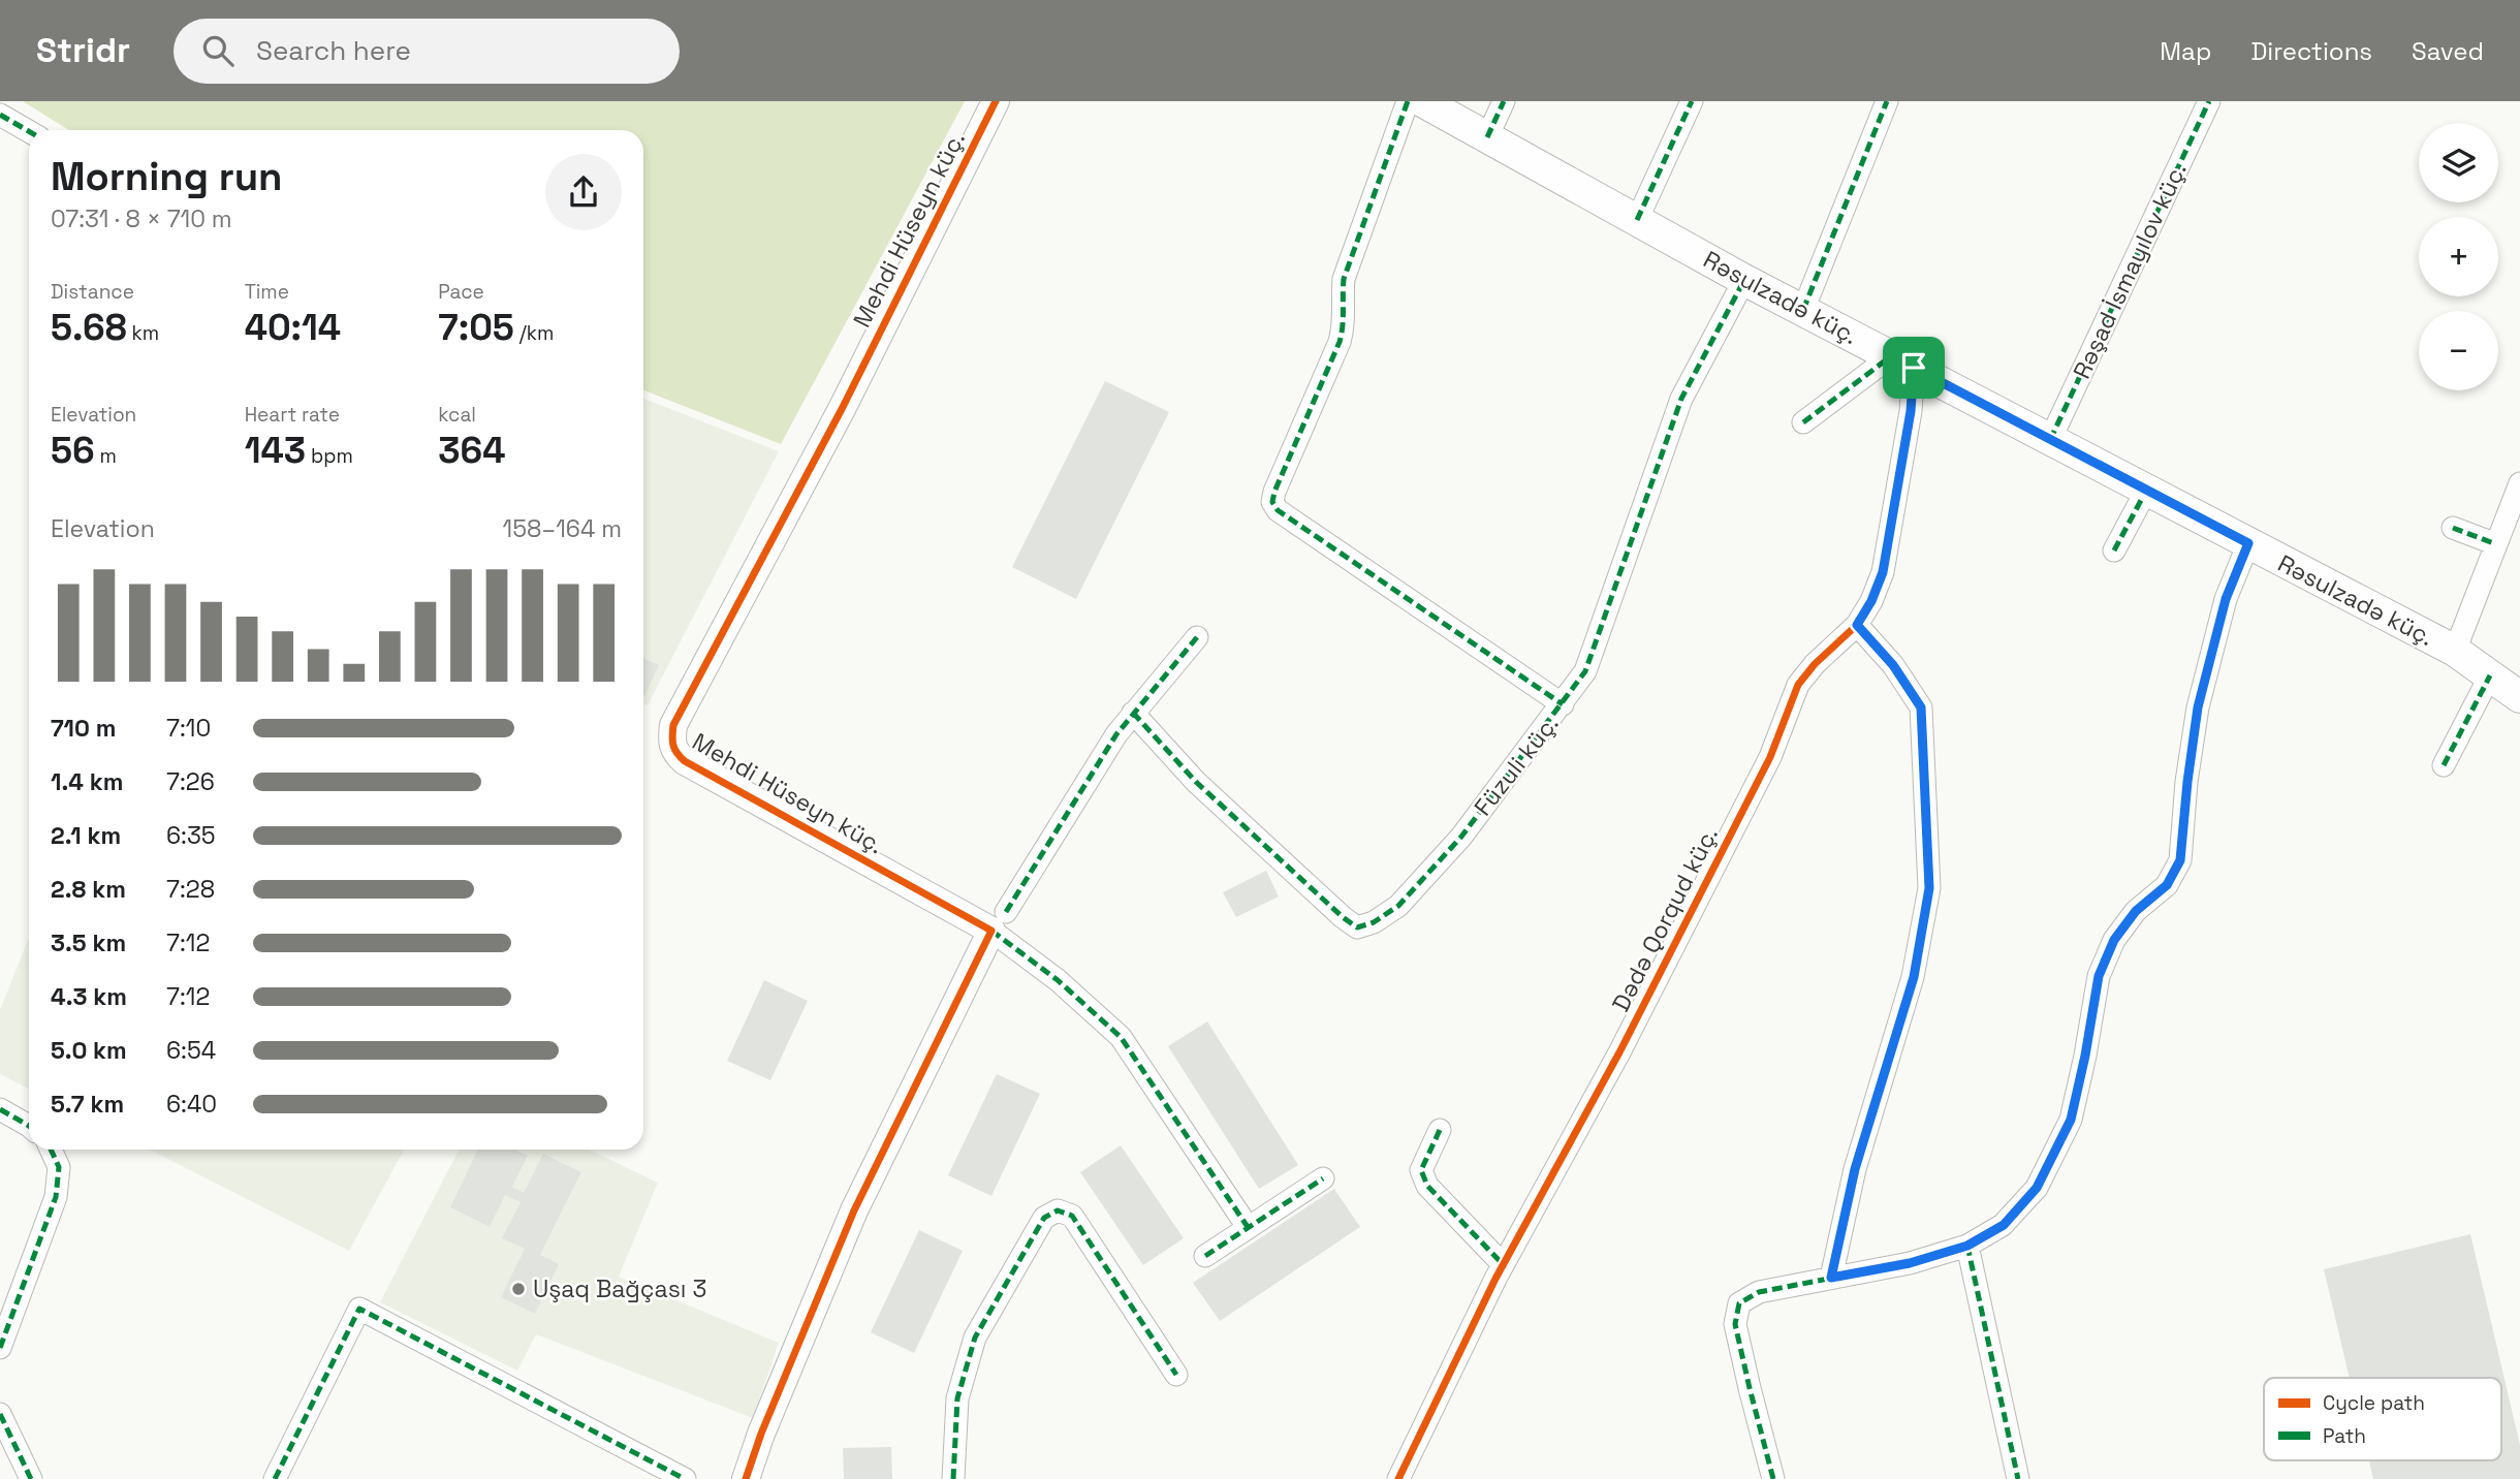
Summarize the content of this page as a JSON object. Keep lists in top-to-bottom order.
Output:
{
  "streets": {
    "main road": ["Rəsulzadə küç."],
    "street": [
      "Mehdi Hüseyn küç.",
      "Rəşad İsmayılov küç.",
      "Füzuli küç.",
      "Dədə Qorqud küç."
    ]
  },
  "crossings": [
    ["Rəşad İsmayılov küç.", "Rəsulzadə küç."],
    ["Rəsulzadə küç.", "Füzuli küç."],
    ["Rəsulzadə küç.", "Dədə Qorqud küç."]
  ],
  "places": ["Uşaq Bağçası 3"],
  "legend": ["Cycle path", "Path"],
  "page": {
    "header": "Stridr",
    "search": "Search here",
    "nav": ["Map", "Directions", "Saved"],
    "map_buttons": ["+", "−"],
    "heading": ["Morning run", "07:31 · 8 × 710 m"],
    "stats": [
      ["Distance", "5.68 km"],
      ["Time", "40:14"],
      ["Pace", "7:05 /km"],
      ["Elevation", "56 m"],
      ["Heart rate", "143 bpm"],
      ["kcal", "364"]
    ],
    "chart": ["Elevation", "158–164 m"],
    "list": [
      {
        "name": "710 m",
        "note": "7:10"
      },
      {
        "name": "1.4 km",
        "note": "7:26"
      },
      {
        "name": "2.1 km",
        "note": "6:35"
      },
      {
        "name": "2.8 km",
        "note": "7:28"
      },
      {
        "name": "3.5 km",
        "note": "7:12"
      },
      {
        "name": "4.3 km",
        "note": "7:12"
      },
      {
        "name": "5.0 km",
        "note": "6:54"
      },
      {
        "name": "5.7 km",
        "note": "6:40"
      }
    ]
  }
}
